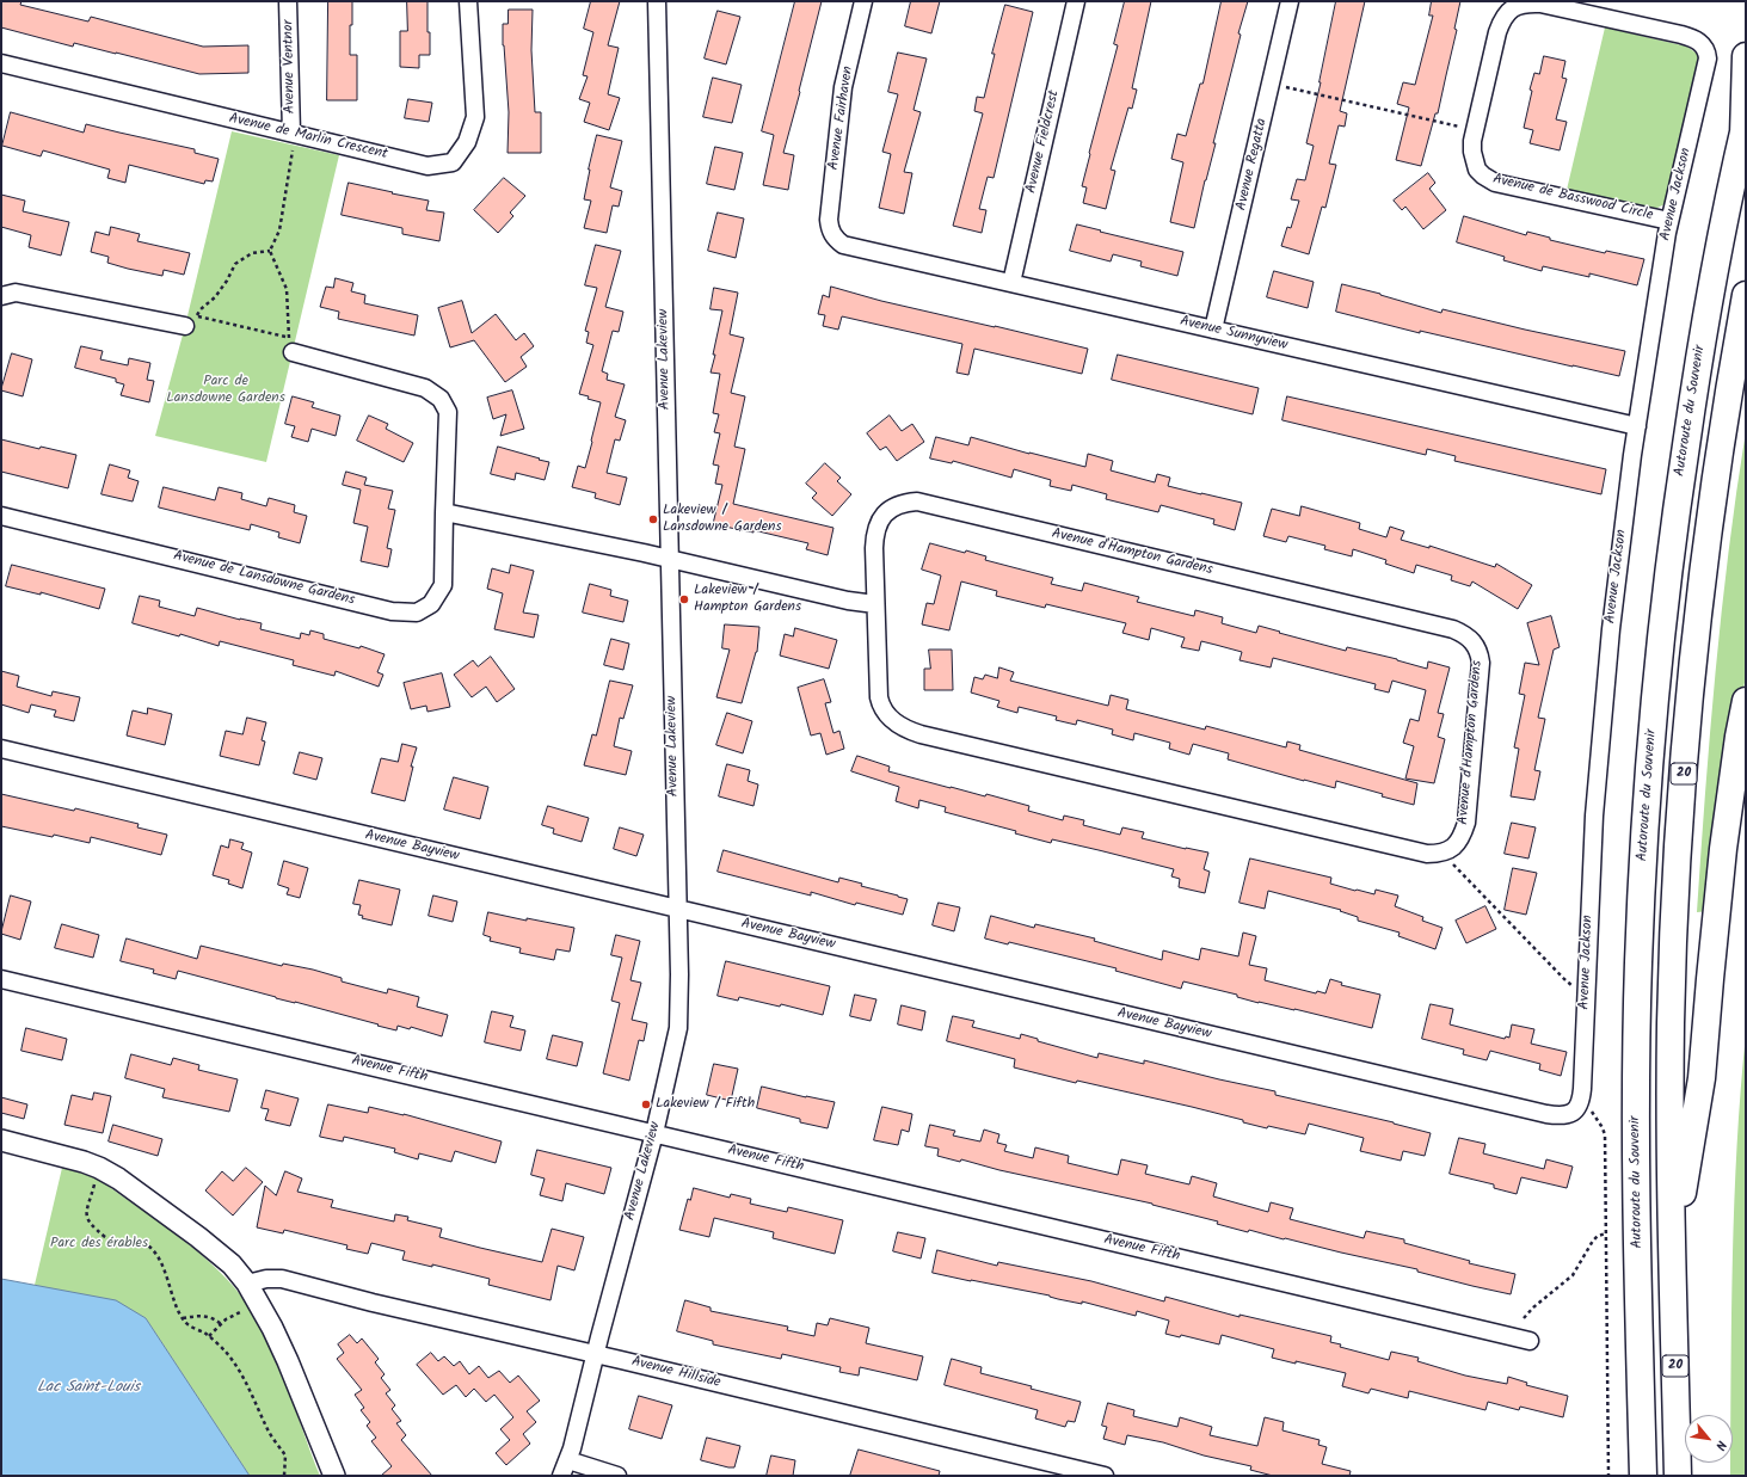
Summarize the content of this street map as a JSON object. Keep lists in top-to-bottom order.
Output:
{
  "streets": {
    "highway": ["Autoroute du Souvenir", "20"],
    "street": [
      "Avenue Ventnor",
      "Avenue Fairhaven",
      "Avenue de Marlin Crescent",
      "Avenue Fieldcrest",
      "Avenue Regatta",
      "Avenue Jackson",
      "Avenue de Basswood Circle",
      "Avenue Sunnyview",
      "Avenue Lakeview",
      "Avenue d'Hampton Gardens",
      "Avenue de Lansdowne Gardens",
      "Avenue Bayview",
      "Avenue Fifth",
      "Avenue Hillside"
    ]
  },
  "crossings": [
    ["Avenue Ventnor", "Avenue de Marlin Crescent"],
    ["Avenue Fairhaven", "Avenue Sunnyview"],
    ["Avenue Fieldcrest", "Avenue Sunnyview"],
    ["Avenue Regatta", "Avenue Sunnyview"],
    ["Avenue Jackson", "Avenue de Basswood Circle"],
    ["Avenue Jackson", "Avenue Sunnyview"],
    ["Avenue Jackson", "Avenue Bayview"],
    ["Avenue Lakeview", "Avenue Bayview"],
    ["Avenue Lakeview", "Avenue Fifth"],
    ["Avenue Lakeview", "Avenue Hillside"]
  ],
  "water": ["Lac Saint-Louis"],
  "parks": ["Parc de Lansdowne Gardens", "Parc des érables"],
  "places": ["Lakeview / Lansdowne Gardens", "Lakeview / Hampton Gardens", "Lakeview / Fifth"],
  "north": "bottom right"
}
